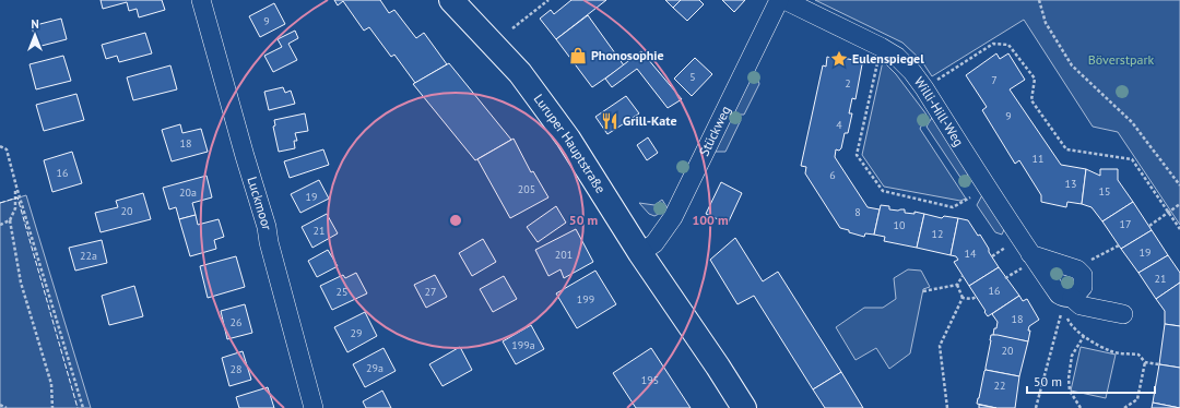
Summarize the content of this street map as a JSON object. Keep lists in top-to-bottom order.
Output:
{
  "streets": {
    "main road": ["Luruper Hauptstraße"],
    "street": ["Willi-Hill-Weg", "Stückweg", "Luckmoor"]
  },
  "crossings": [
    ["Stückweg", "Luruper Hauptstraße"]
  ],
  "parks": ["Böverstpark"],
  "places": {
    "shop": ["Phonosophie"],
    "place": ["Eulenspiegel"],
    "restaurant": ["Grill-Kate"]
  },
  "house_numbers": [
    "9",
    "5",
    "7",
    "2",
    "9",
    "4",
    "18",
    "11",
    "16",
    "6",
    "13",
    "205",
    "15",
    "20a",
    "19",
    "20",
    "8",
    "17",
    "10",
    "21",
    "12",
    "19",
    "14",
    "201",
    "22a",
    "21",
    "16",
    "25",
    "27",
    "199",
    "18",
    "26",
    "29",
    "199a",
    "20",
    "29a",
    "28",
    "195",
    "22"
  ],
  "scale_bar": "50 m",
  "north": "top",
  "rings": ["50 m", "100 m"]
}
